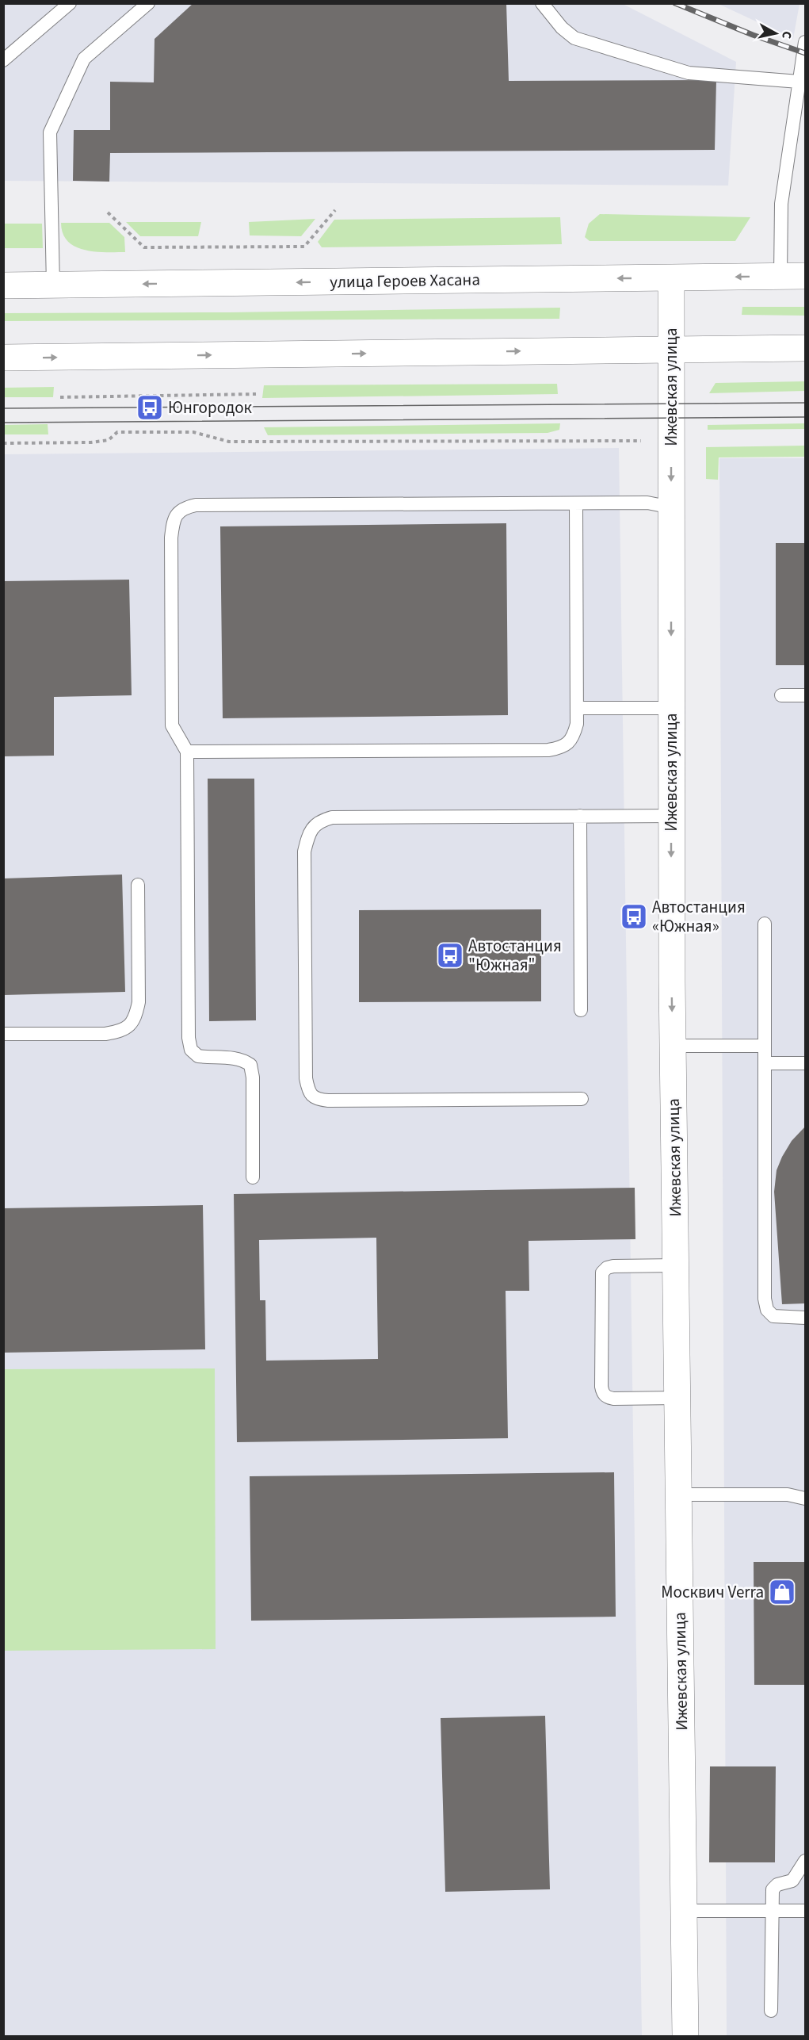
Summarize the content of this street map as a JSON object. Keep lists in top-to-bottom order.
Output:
{
  "streets": {
    "street": ["улица Героев Хасана", "Ижевская улица"]
  },
  "crossings": [
    ["улица Героев Хасана", "Ижевская улица"]
  ],
  "places": {
    "bus stop": ["Юнгородок", "Автостанция «Южная»", "Автостанция \"Южная\""],
    "shop": ["Москвич Verra"]
  },
  "north": "right"
}
